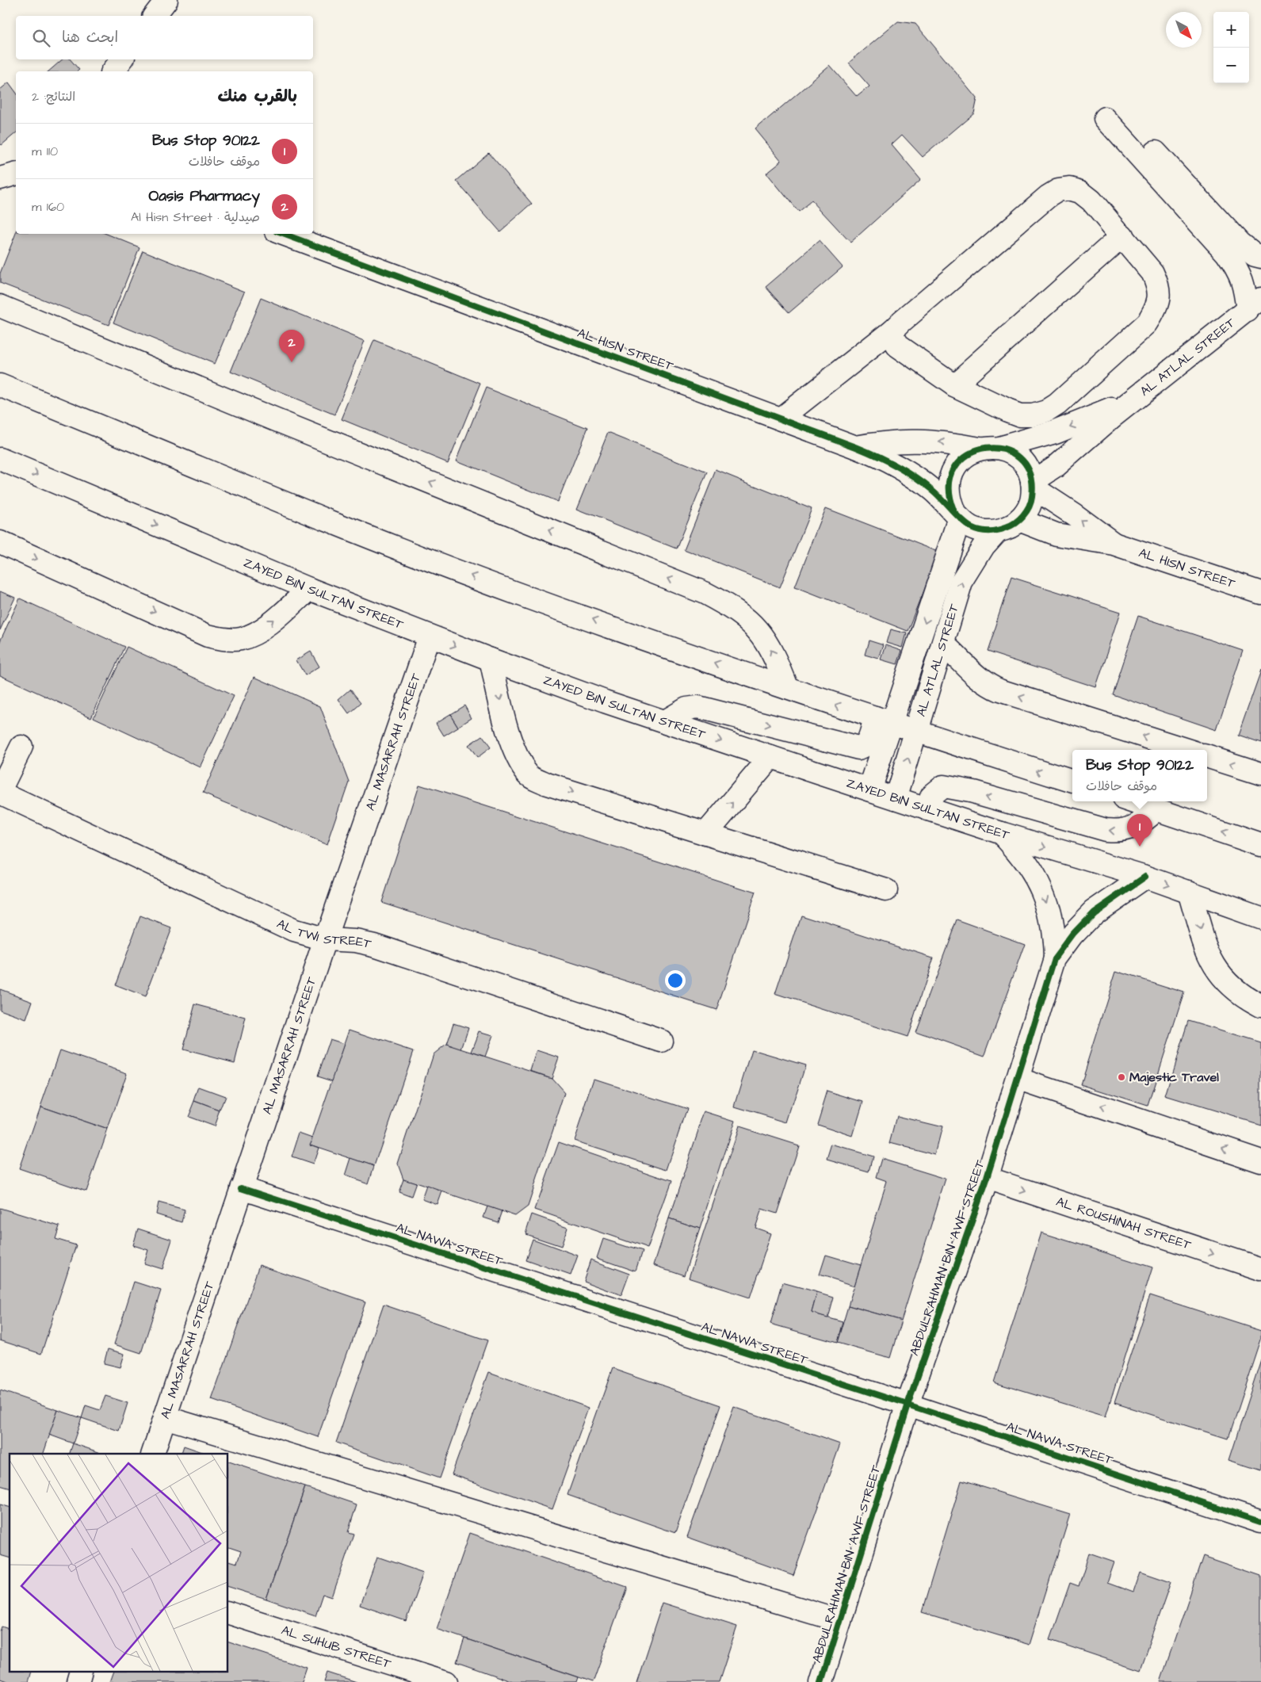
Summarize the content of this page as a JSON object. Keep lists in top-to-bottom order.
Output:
{
  "streets": {
    "main road": [
      "AL HISN STREET",
      "AL ATLAL STREET",
      "ZAYED BIN SULTAN STREET",
      "AL MASARRAH STREET",
      "AL TWI STREET",
      "AL ROUSHINAH STREET",
      "AL NAWA STREET",
      "ABDULRAHMAN BIN 'AWF STREET",
      "AL SUHUB STREET"
    ]
  },
  "crossings": [
    ["AL HISN STREET", "AL ATLAL STREET"],
    ["AL ATLAL STREET", "ZAYED BIN SULTAN STREET"],
    ["ZAYED BIN SULTAN STREET", "AL MASARRAH STREET"],
    ["ZAYED BIN SULTAN STREET", "ABDULRAHMAN BIN 'AWF STREET"],
    ["AL MASARRAH STREET", "AL TWI STREET"],
    ["AL MASARRAH STREET", "AL NAWA STREET"],
    ["AL ROUSHINAH STREET", "ABDULRAHMAN BIN 'AWF STREET"],
    ["AL NAWA STREET", "ABDULRAHMAN BIN 'AWF STREET"]
  ],
  "places": ["Majestic Travel"],
  "north": "bottom right",
  "page": {
    "map_buttons": ["+", "−"],
    "search": "ابحث هنا",
    "heading": ["بالقرب منك", "النتائج: 2"],
    "list": [
      {
        "mark": "1",
        "name": "Bus Stop 90122",
        "note": "موقف حافلات",
        "value": "110 m"
      },
      {
        "mark": "2",
        "name": "Oasis Pharmacy",
        "note": "صيدلية · Al Hisn Street",
        "value": "160 m"
      }
    ],
    "pins": ["2", "1"],
    "popup": ["Bus Stop 90122", "موقف حافلات"]
  }
}
